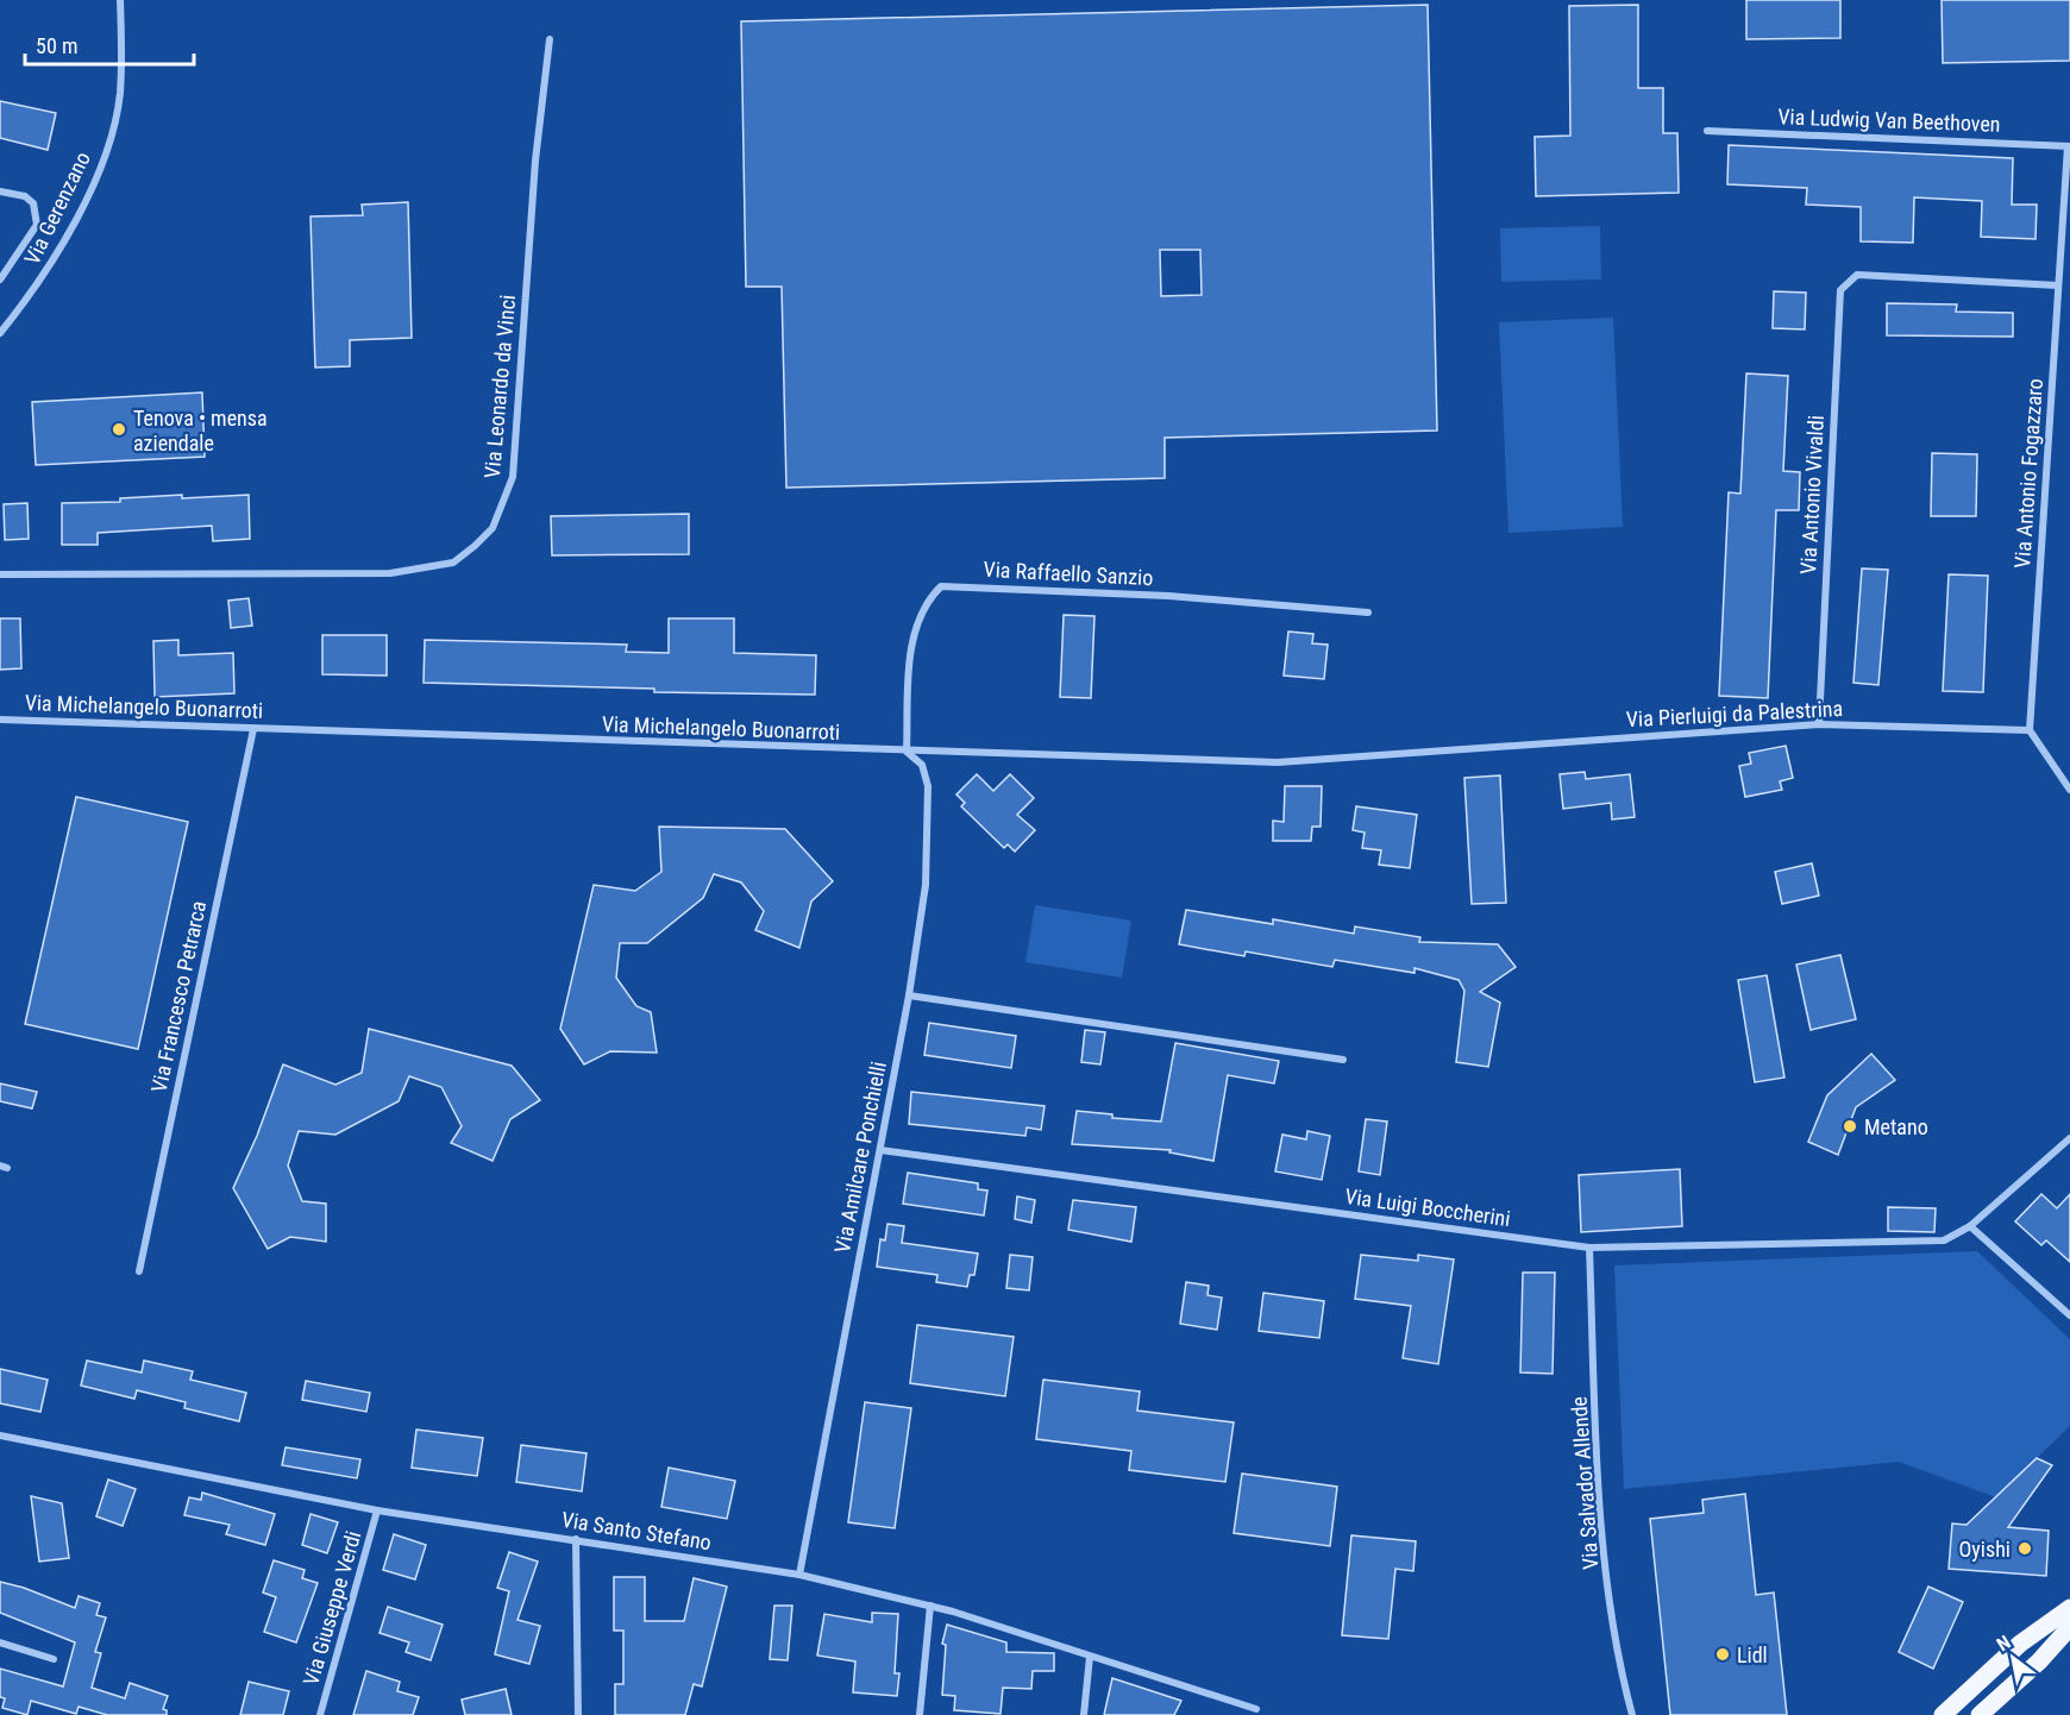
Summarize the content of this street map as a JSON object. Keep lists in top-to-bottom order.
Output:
{
  "streets": {
    "street": [
      "Via Ludwig Van Beethoven",
      "Via Gerenzano",
      "Via Leonardo da Vinci",
      "Via Antonio Fogazzaro",
      "Via Antonio Vivaldi",
      "Via Raffaello Sanzio",
      "Via Michelangelo Buonarroti",
      "Via Pierluigi da Palestrina",
      "Via Francesco Petrarca",
      "Via Amilcare Ponchielli",
      "Via Luigi Boccherini",
      "Via Salvador Allende",
      "Via Santo Stefano",
      "Via Giuseppe Verdi"
    ]
  },
  "crossings": [
    ["Via Ludwig Van Beethoven", "Via Antonio Fogazzaro"],
    ["Via Antonio Fogazzaro", "Via Antonio Vivaldi"],
    ["Via Antonio Fogazzaro", "Via Pierluigi da Palestrina"],
    ["Via Antonio Vivaldi", "Via Pierluigi da Palestrina"],
    ["Via Raffaello Sanzio", "Via Michelangelo Buonarroti"],
    ["Via Raffaello Sanzio", "Via Amilcare Ponchielli"],
    ["Via Michelangelo Buonarroti", "Via Pierluigi da Palestrina"],
    ["Via Michelangelo Buonarroti", "Via Francesco Petrarca"],
    ["Via Michelangelo Buonarroti", "Via Amilcare Ponchielli"],
    ["Via Amilcare Ponchielli", "Via Luigi Boccherini"],
    ["Via Amilcare Ponchielli", "Via Santo Stefano"],
    ["Via Luigi Boccherini", "Via Salvador Allende"],
    ["Via Santo Stefano", "Via Giuseppe Verdi"]
  ],
  "places": [
    "Tenova • mensa aziendale",
    "Metano",
    "Oyishi",
    "Lidl"
  ],
  "scale_bar": "50 m",
  "north": "top left"
}
